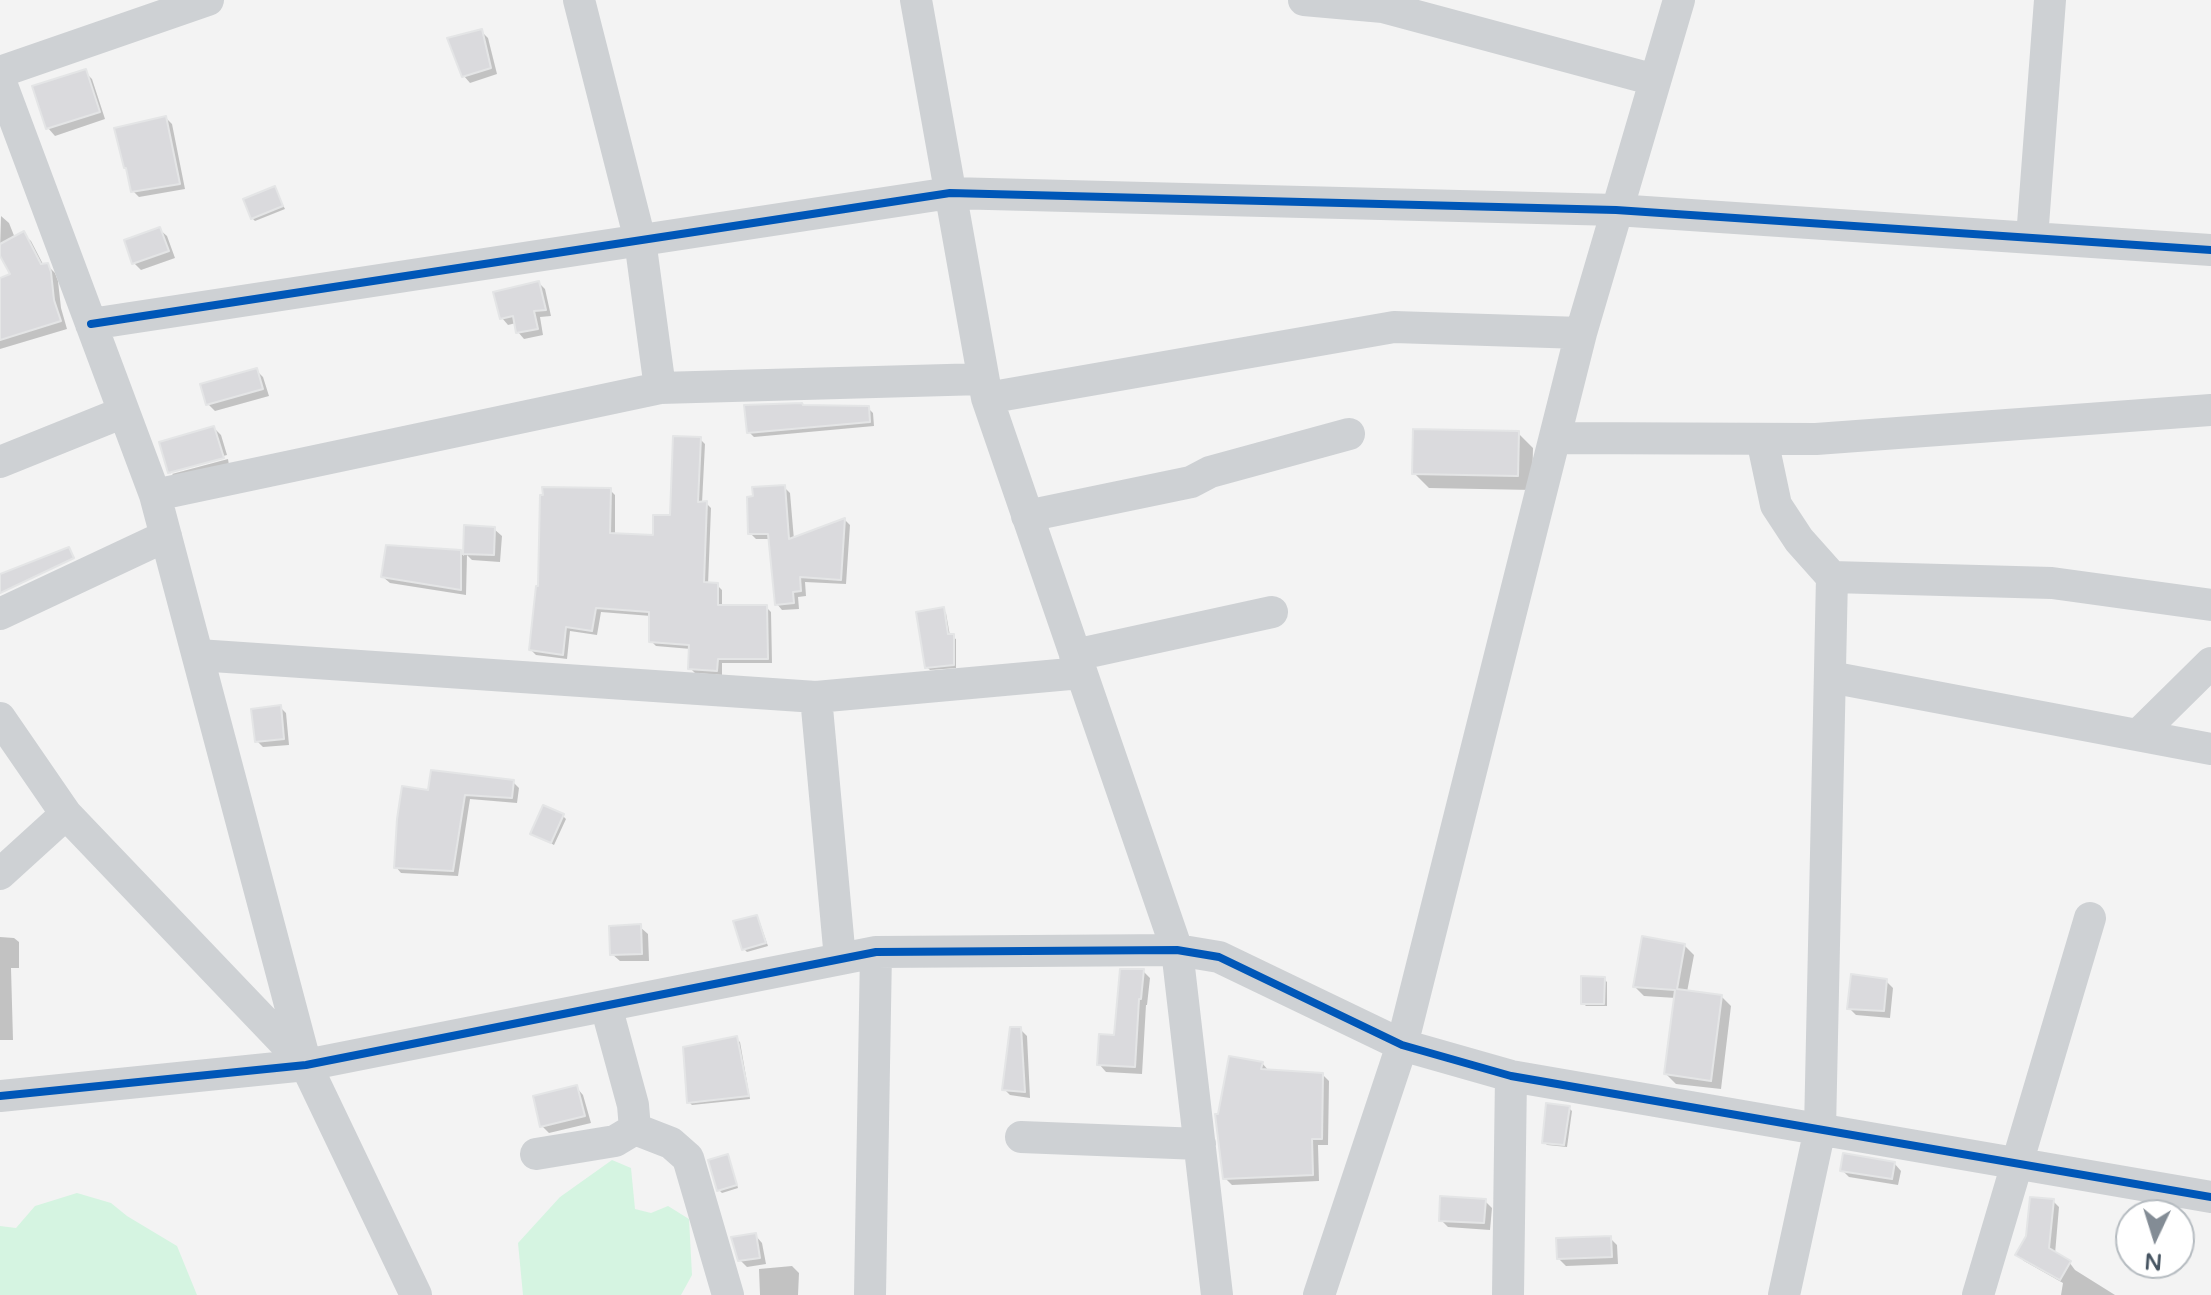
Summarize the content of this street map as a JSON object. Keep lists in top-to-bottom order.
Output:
{
  "north": "bottom"
}
